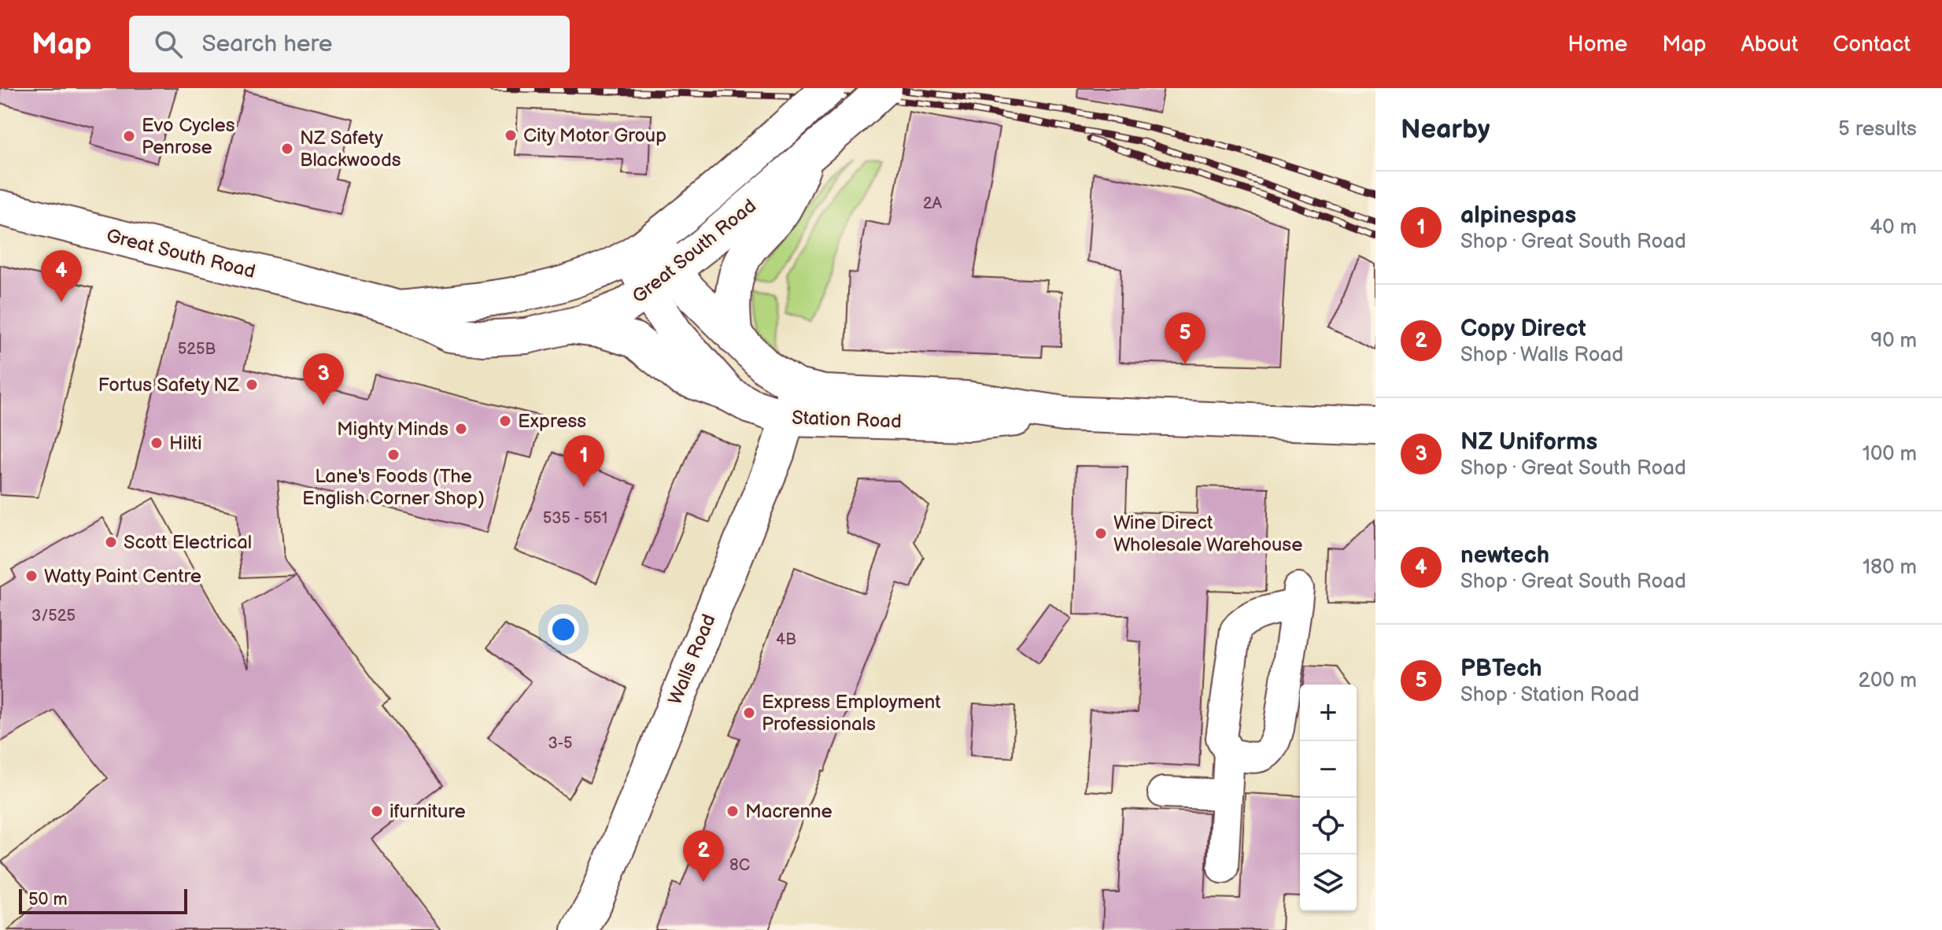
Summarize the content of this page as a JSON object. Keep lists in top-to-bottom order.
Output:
{
  "streets": {
    "main road": ["Great South Road", "Station Road", "Walls Road"]
  },
  "crossings": [
    ["Great South Road", "Station Road"],
    ["Station Road", "Walls Road"]
  ],
  "places": [
    "City Motor Group",
    "Evo Cycles Penrose",
    "NZ Safety Blackwoods",
    "Fortus Safety NZ",
    "Express",
    "Mighty Minds",
    "Hilti",
    "Lane's Foods (The English Corner Shop)",
    "Wine Direct Wholesale Warehouse",
    "Scott Electrical",
    "Watty Paint Centre",
    "Express Employment Professionals",
    "ifurniture",
    "Macrenne"
  ],
  "house_numbers": [
    "2A",
    "525B",
    "535 - 551",
    "3/525",
    "4B",
    "3-5",
    "8C"
  ],
  "scale_bar": "50 m",
  "page": {
    "header": "Map",
    "search": "Search here",
    "nav": [
      "Home",
      "Map",
      "About",
      "Contact"
    ],
    "heading": ["Nearby", "5 results"],
    "list": [
      {
        "mark": "1",
        "name": "alpinespas",
        "note": "Shop · Great South Road",
        "value": "40 m"
      },
      {
        "mark": "2",
        "name": "Copy Direct",
        "note": "Shop · Walls Road",
        "value": "90 m"
      },
      {
        "mark": "3",
        "name": "NZ Uniforms",
        "note": "Shop · Great South Road",
        "value": "100 m"
      },
      {
        "mark": "4",
        "name": "newtech",
        "note": "Shop · Great South Road",
        "value": "180 m"
      },
      {
        "mark": "5",
        "name": "PBTech",
        "note": "Shop · Station Road",
        "value": "200 m"
      }
    ],
    "pins": [
      "4",
      "5",
      "3",
      "1",
      "2"
    ],
    "map_buttons": ["+", "−"],
    "scale": "50 m"
  }
}
